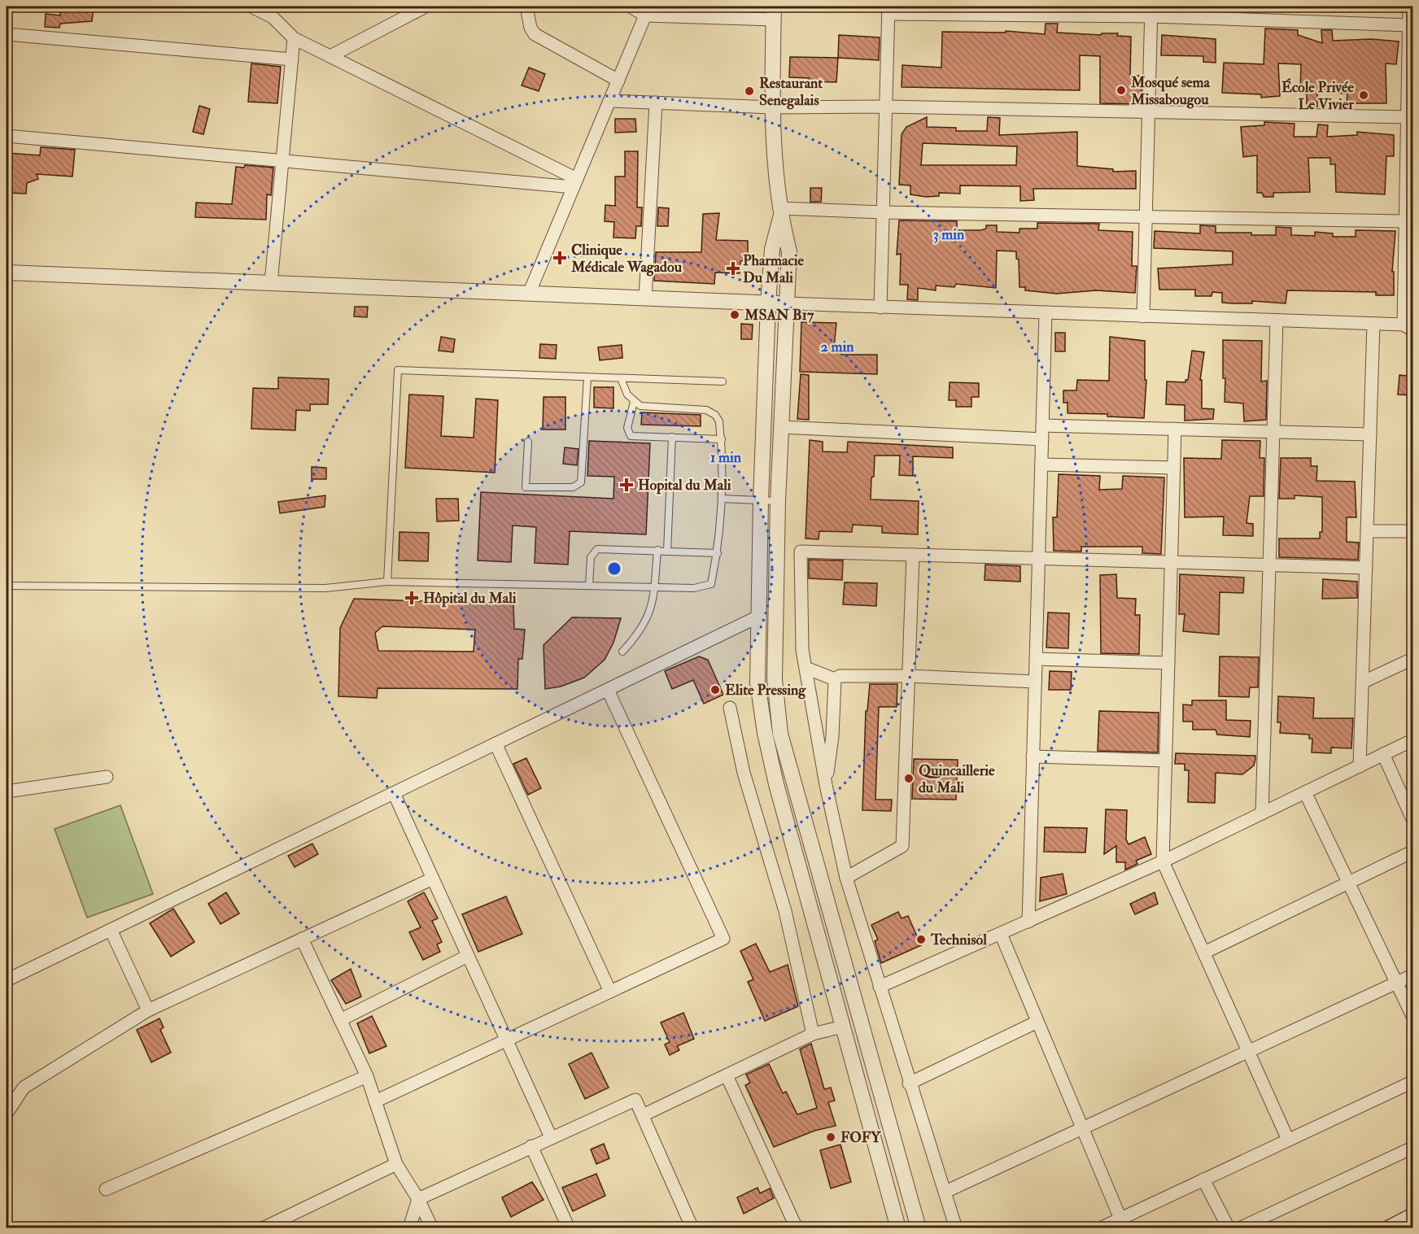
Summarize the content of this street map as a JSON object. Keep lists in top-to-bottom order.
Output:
{
  "places": {
    "other": [
      "Mosqué sema Missabougou",
      "Restaurant Senegalais",
      "École Privée Le Vivier",
      "MSAN B17",
      "Elite Pressing",
      "Quincaillerie du Mali",
      "Technisol",
      "FOFY"
    ],
    "health": [
      "Clinique Médicale Wagadou",
      "Pharmacie Du Mali",
      "Hopital du Mali",
      "Hôpital du Mali"
    ]
  },
  "rings": ["3 min", "2 min", "1 min"]
}
